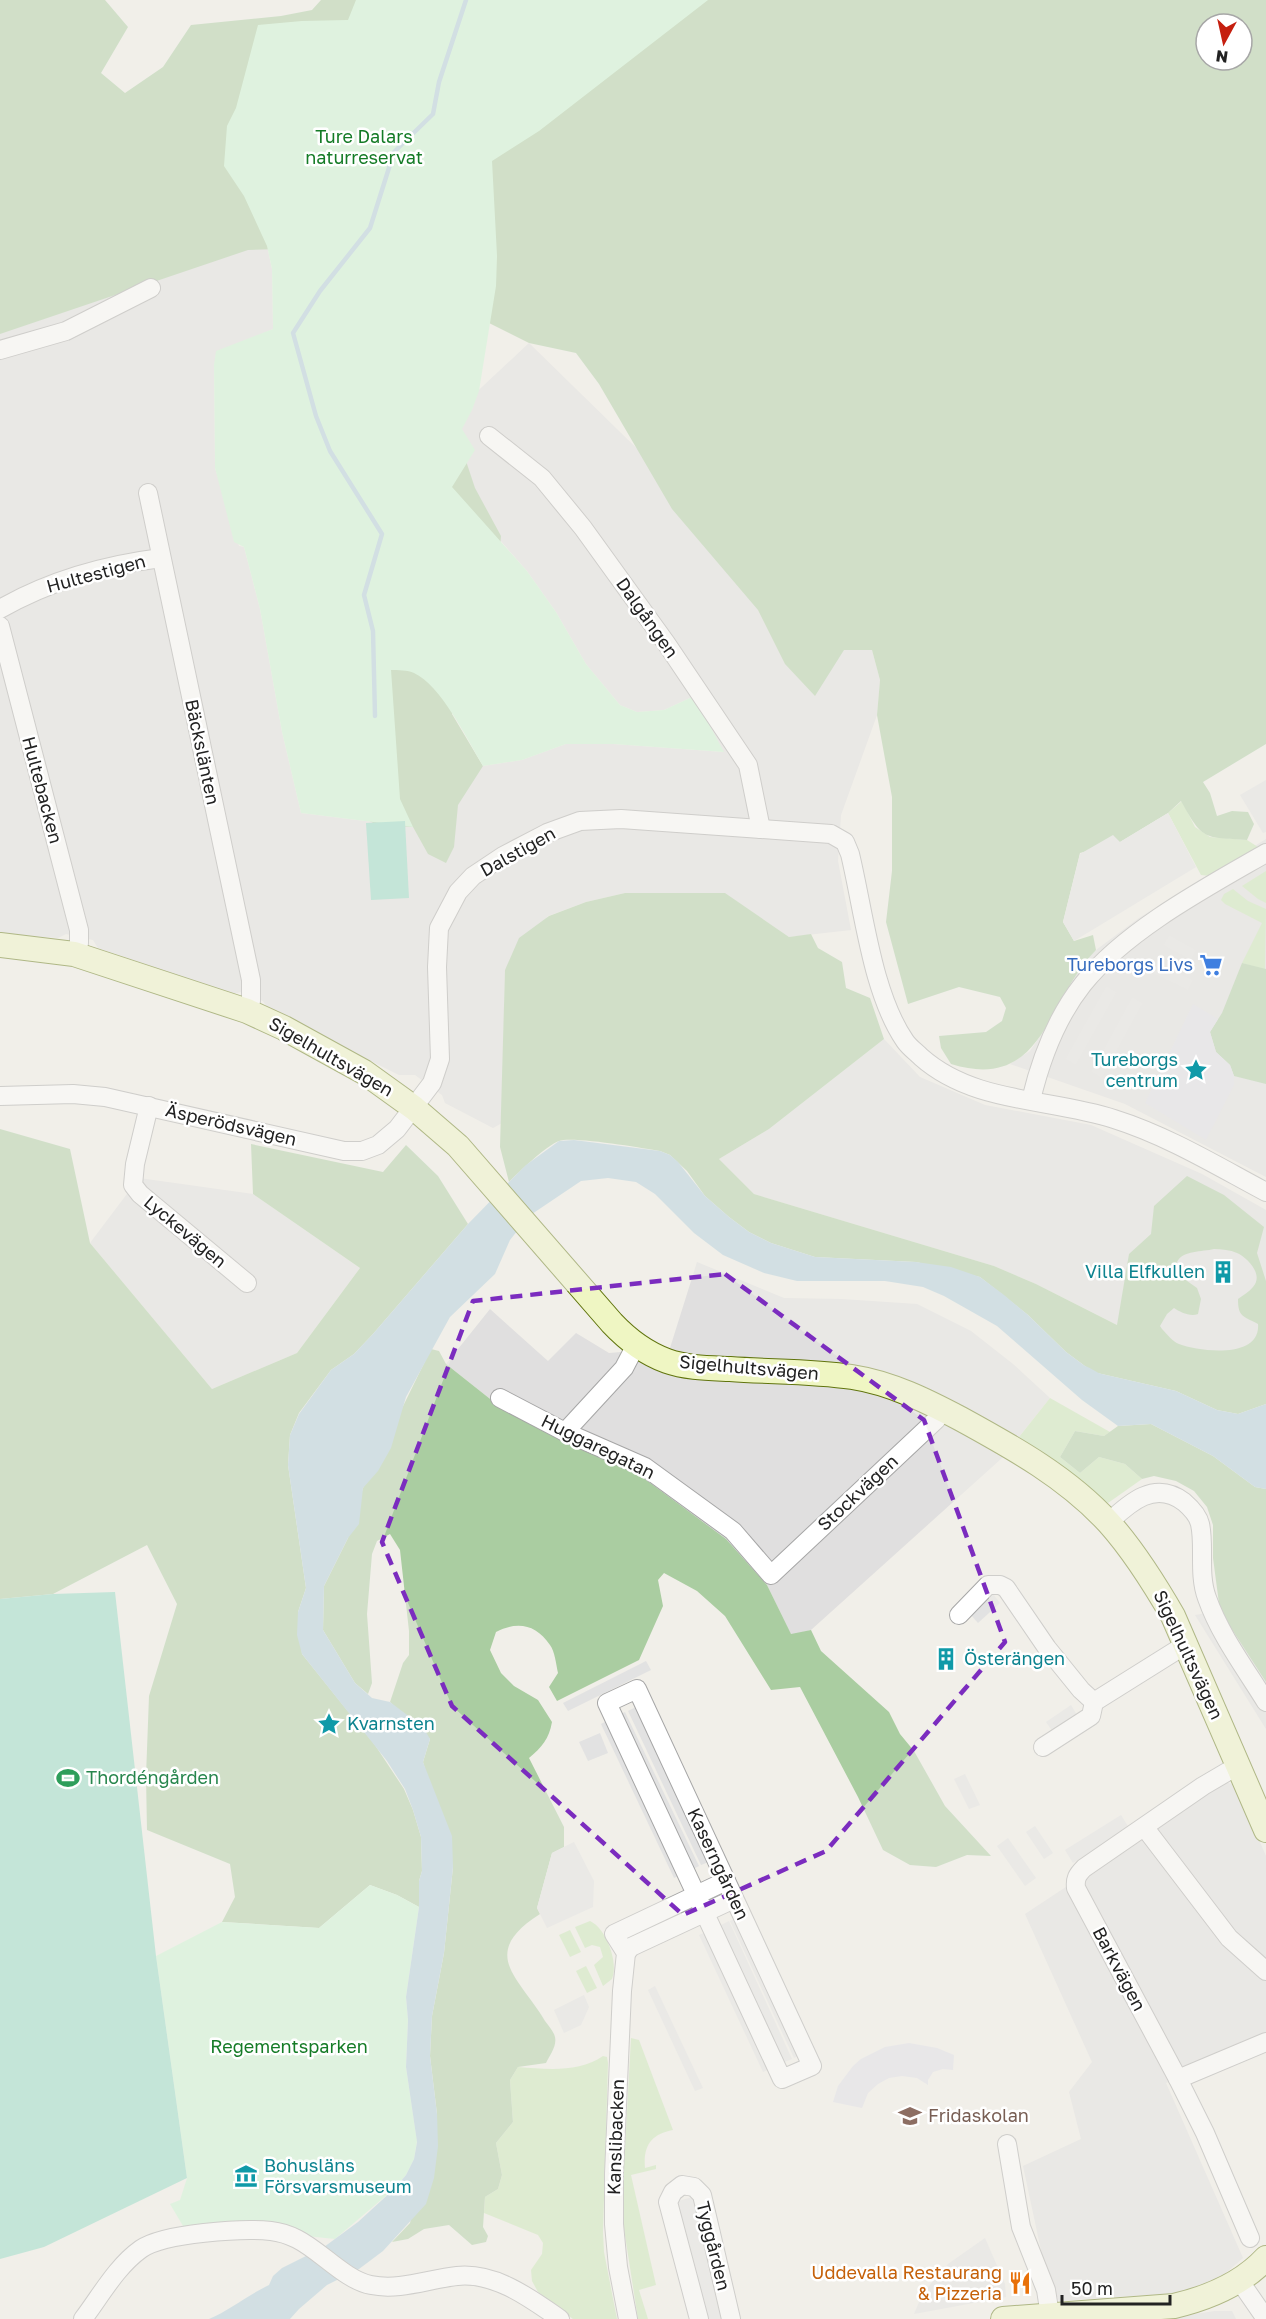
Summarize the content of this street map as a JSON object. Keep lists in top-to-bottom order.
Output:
{
  "streets": {
    "street": [
      "Hultestigen",
      "Dalgången",
      "Bäckslänten",
      "Hultebacken",
      "Dalstigen",
      "Sigelhultsvägen",
      "Äsperödsvägen",
      "Lyckevägen",
      "Huggaregatan",
      "Stockvägen",
      "Kaserngården",
      "Barkvägen",
      "Kanslibacken",
      "Tyggården"
    ]
  },
  "crossings": [
    ["Hultestigen", "Bäckslänten"],
    ["Dalgången", "Dalstigen"],
    ["Bäckslänten", "Sigelhultsvägen"],
    ["Hultebacken", "Sigelhultsvägen"],
    ["Dalstigen", "Äsperödsvägen"],
    ["Sigelhultsvägen", "Äsperödsvägen"],
    ["Sigelhultsvägen", "Stockvägen"],
    ["Sigelhultsvägen", "Barkvägen"],
    ["Äsperödsvägen", "Lyckevägen"],
    ["Huggaregatan", "Stockvägen"]
  ],
  "parks": ["Ture Dalars naturreservat", "Regementsparken"],
  "places": {
    "supermarket": ["Tureborgs Livs"],
    "place": ["Tureborgs centrum", "Kvarnsten"],
    "building": ["Villa Elfkullen", "Österängen"],
    "sports": ["Thordéngården"],
    "school or university": ["Fridaskolan"],
    "museum": ["Bohusläns Försvarsmuseum"],
    "restaurant": ["Uddevalla Restaurang & Pizzeria"]
  },
  "scale_bar": "50 m",
  "north": "bottom"
}
